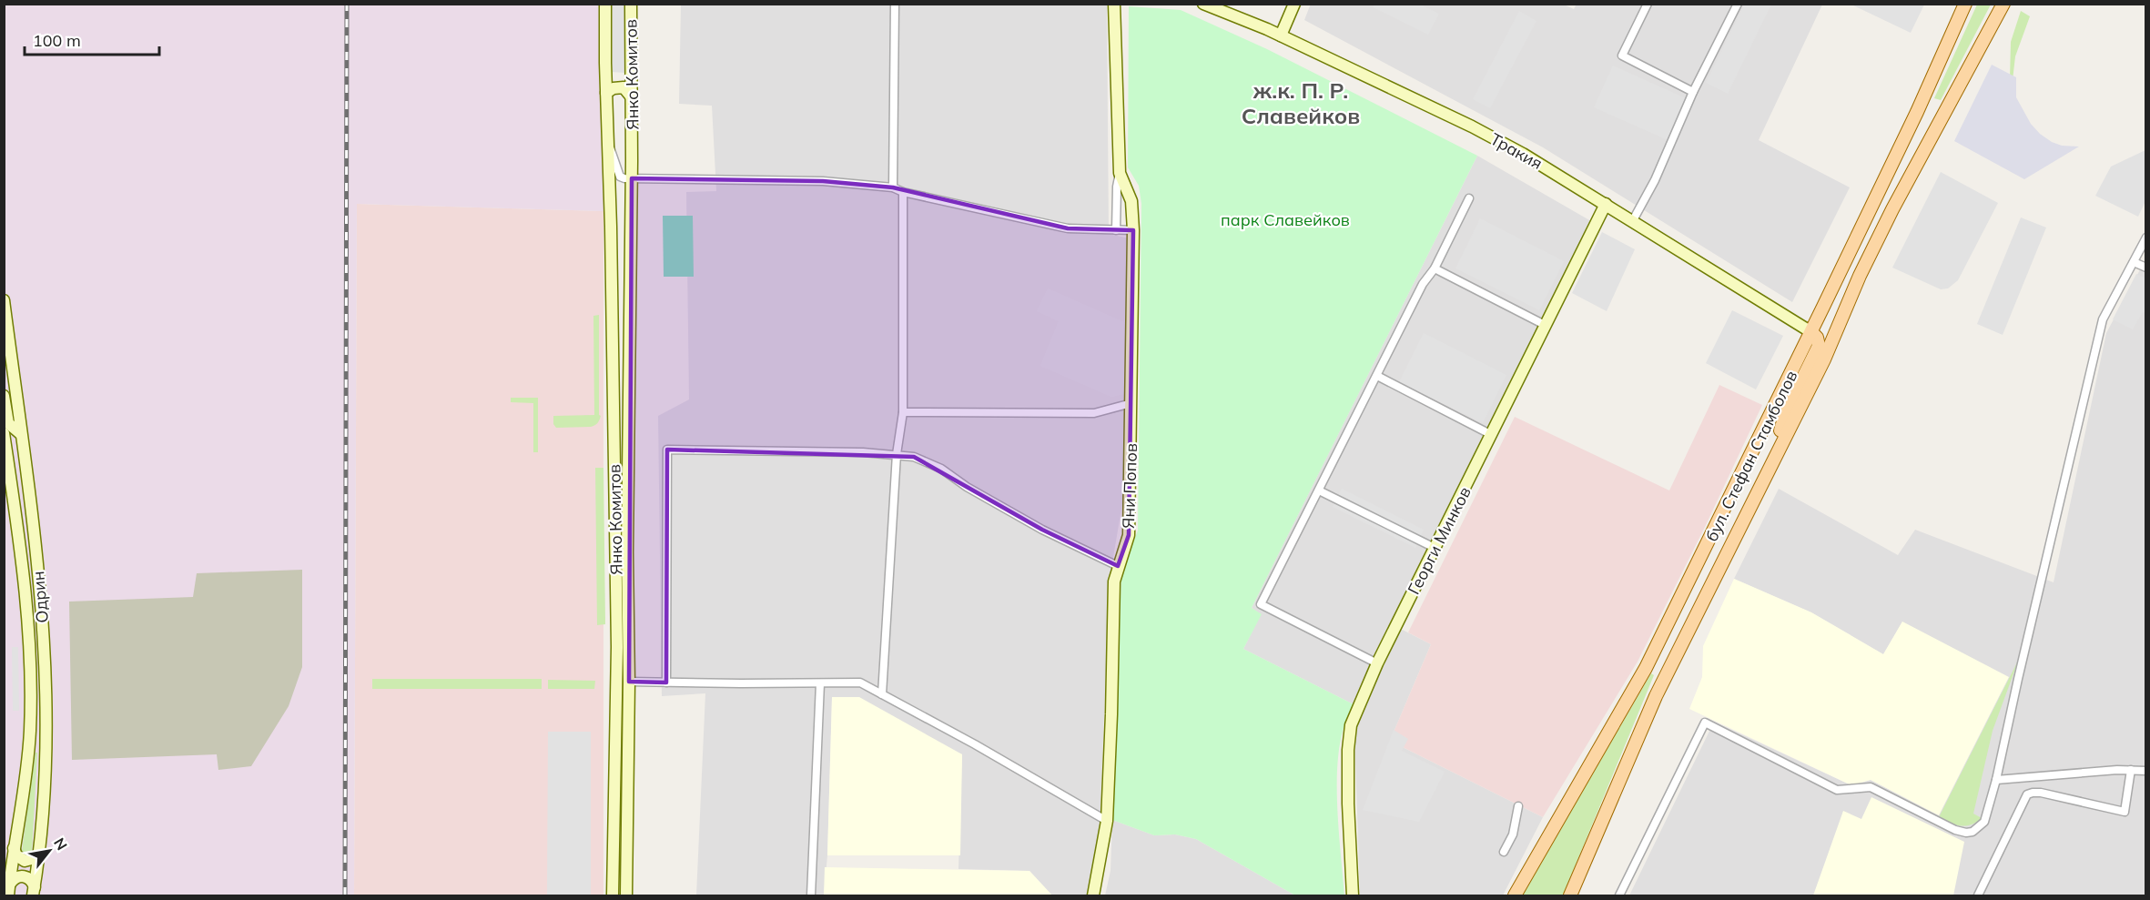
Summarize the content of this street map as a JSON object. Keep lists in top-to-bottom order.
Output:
{
  "streets": {
    "main road": [
      "Янко Комитов",
      "Тракия",
      "бул. Стефан Стамболов",
      "Яни Попов",
      "Георги Минков",
      "Одрин"
    ]
  },
  "crossings": [
    ["Тракия", "бул. Стефан Стамболов"],
    ["Тракия", "Георги Минков"]
  ],
  "districts": ["ж.к. П. Р. Славейков"],
  "parks": ["парк Славейков"],
  "scale_bar": "100 m",
  "north": "top right"
}
